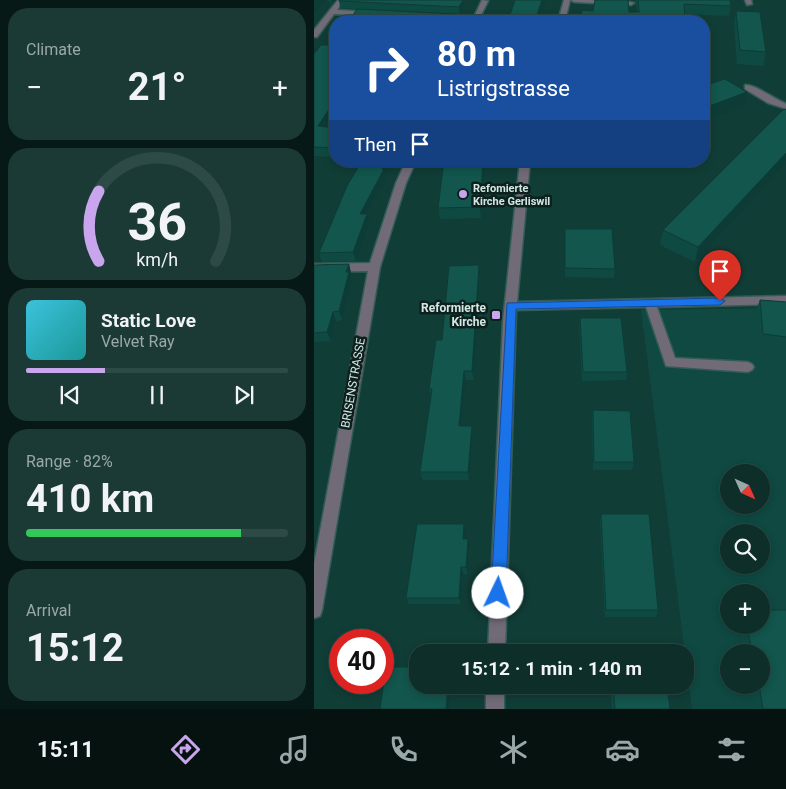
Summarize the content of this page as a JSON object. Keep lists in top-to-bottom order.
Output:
{
  "streets": {
    "street": ["BRISENSTRASSE"]
  },
  "places": {
    "other": ["Refomierte Kirche Gerliswil"],
    "transit": ["Reformierte Kirche"]
  },
  "north": "bottom right",
  "page": {
    "tile": [
      "Climate",
      ["Range · 82%", "410 km"],
      ["Arrival", "15:12"]
    ],
    "turn": ["80 m", "Listrigstrasse"],
    "heat": ["−", "21°", "+"],
    "then": "Then",
    "song": ["Static Love", "Velvet Ray"],
    "map_buttons": ["+", "−"],
    "limit": "40",
    "trip": "15:12 · 1 min · 140 m",
    "tabs": "15:11",
    "gauge": ["36", "km/h"]
  }
}
